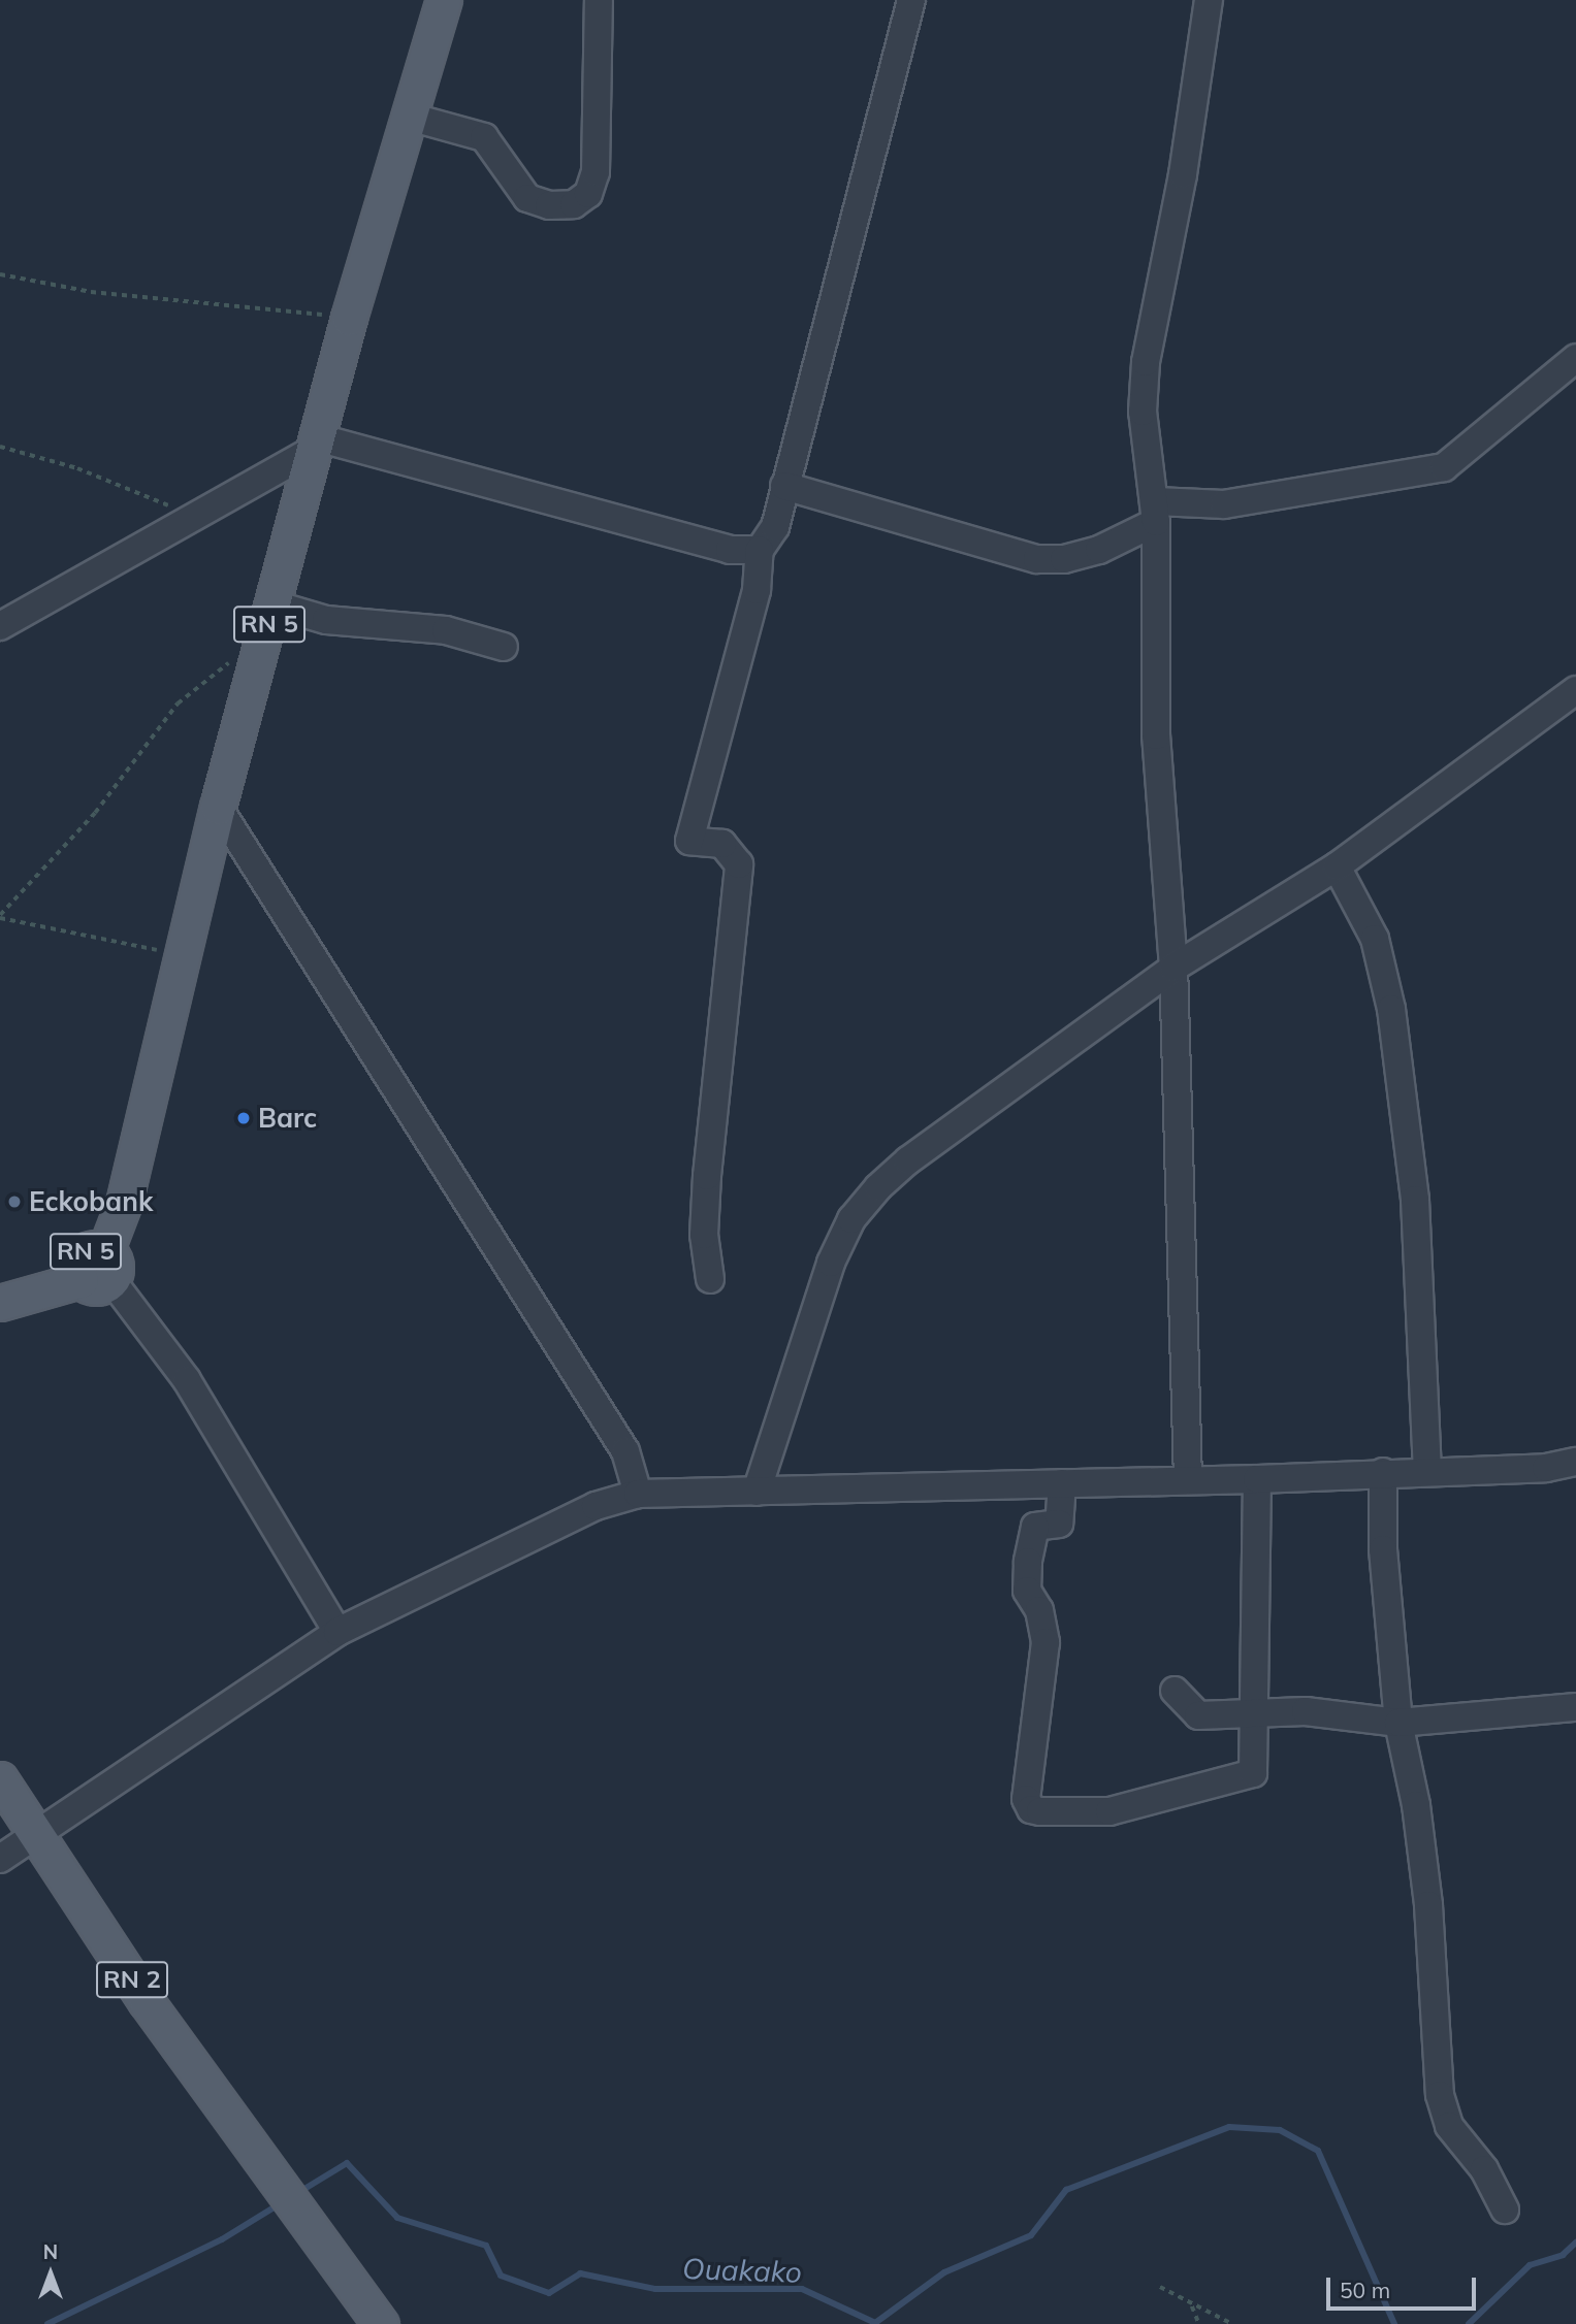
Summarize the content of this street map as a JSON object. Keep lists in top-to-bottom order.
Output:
{
  "streets": {
    "main road": ["RN 5", "RN 2"]
  },
  "water": ["Ouakako"],
  "places": ["Barc", "Eckobank"],
  "scale_bar": "50 m",
  "north": "top"
}
